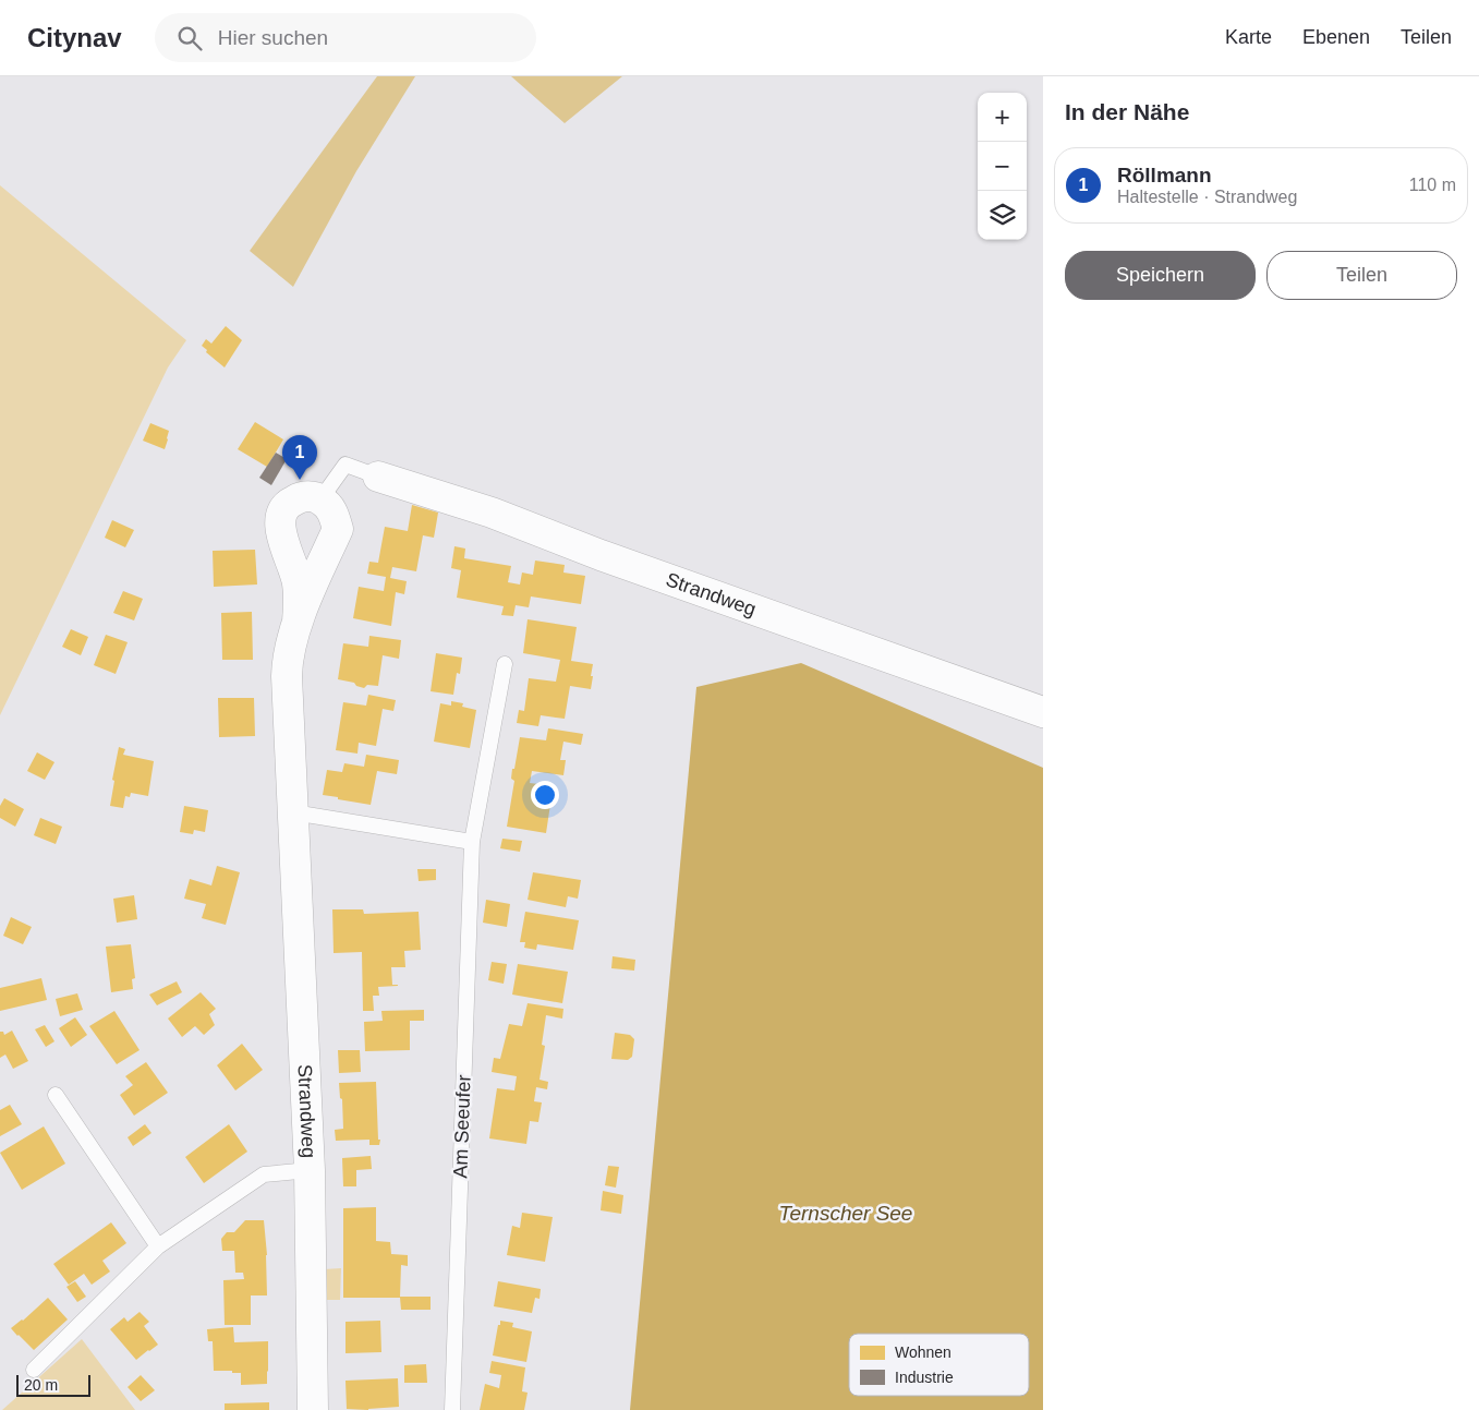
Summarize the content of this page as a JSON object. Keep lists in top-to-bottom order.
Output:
{
  "streets": {
    "street": ["Strandweg"],
    "lane": ["Am Seeufer"]
  },
  "water": ["Ternscher See"],
  "legend": ["Wohnen", "Industrie"],
  "scale_bar": "20 m",
  "page": {
    "header": "Citynav",
    "search": "Hier suchen",
    "nav": ["Karte", "Ebenen", "Teilen"],
    "heading": "In der Nähe",
    "map_buttons": ["+", "−"],
    "list": [
      {
        "mark": "1",
        "name": "Röllmann",
        "note": "Haltestelle · Strandweg",
        "value": "110 m"
      }
    ],
    "buttons": ["Speichern", "Teilen"],
    "pins": "1",
    "scale": "20 m"
  }
}
